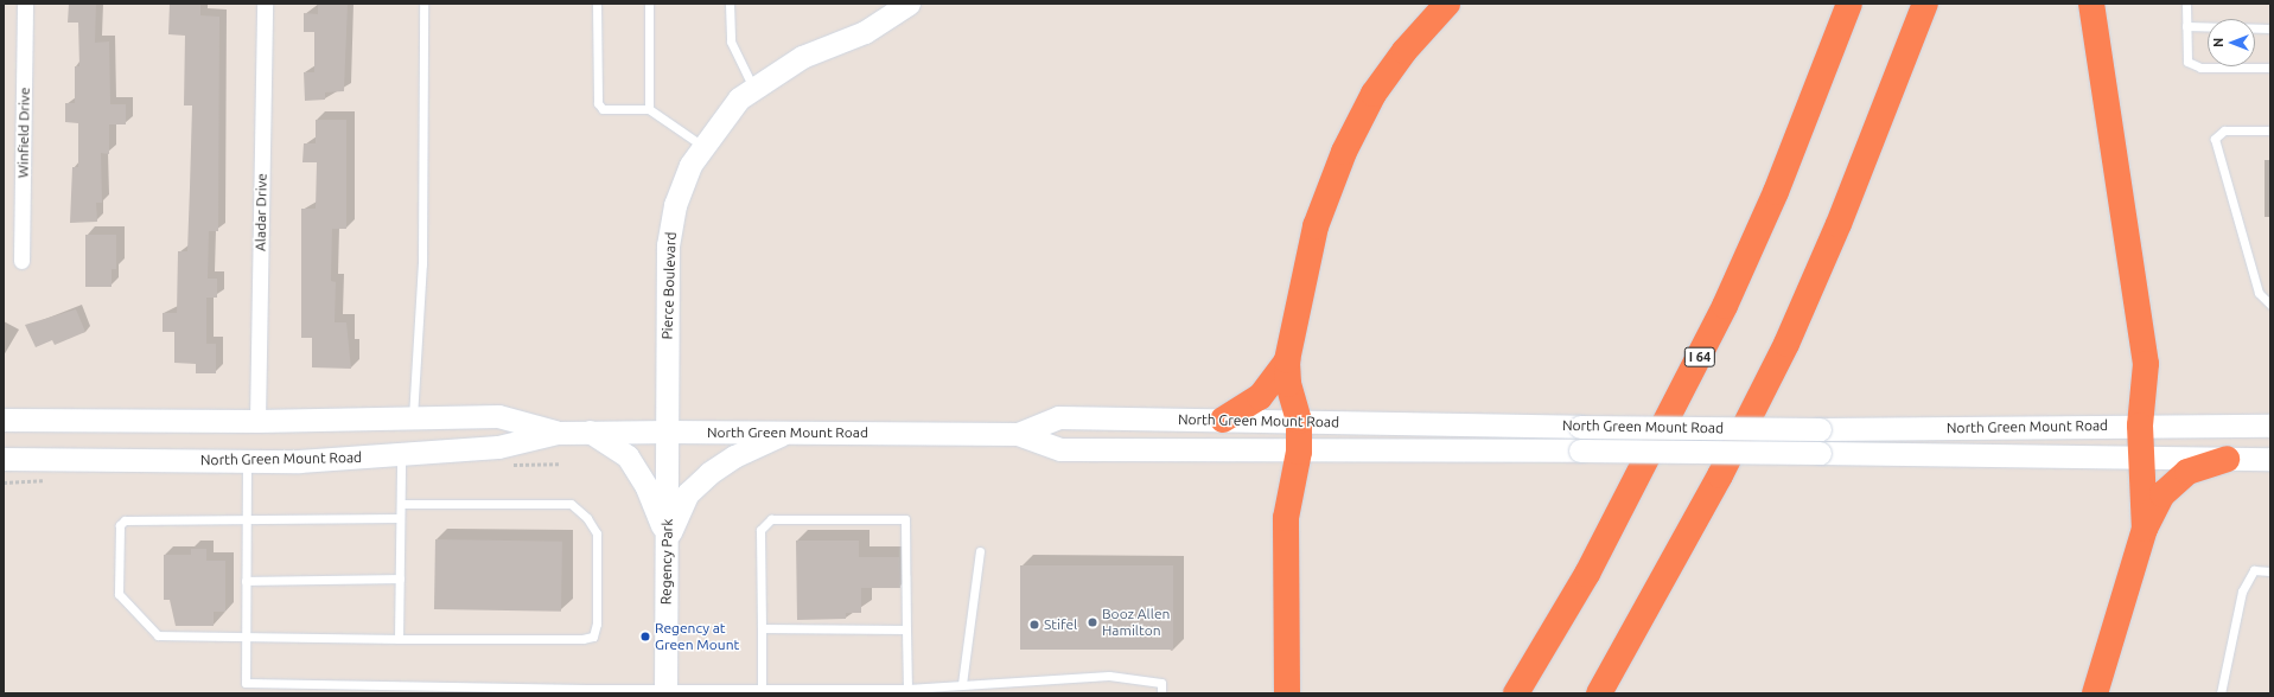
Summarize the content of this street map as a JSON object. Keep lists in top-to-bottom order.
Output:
{
  "streets": {
    "highway": ["I 64"],
    "street": [
      "Winfield Drive",
      "Aladar Drive",
      "Pierce Boulevard",
      "North Green Mount Road",
      "Regency Park"
    ]
  },
  "crossings": [
    ["Aladar Drive", "North Green Mount Road"],
    ["Pierce Boulevard", "North Green Mount Road"],
    ["Pierce Boulevard", "Regency Park"],
    ["North Green Mount Road", "Regency Park"]
  ],
  "places": ["Booz Allen Hamilton", "Stifel", "Regency at Green Mount"],
  "north": "left"
}
